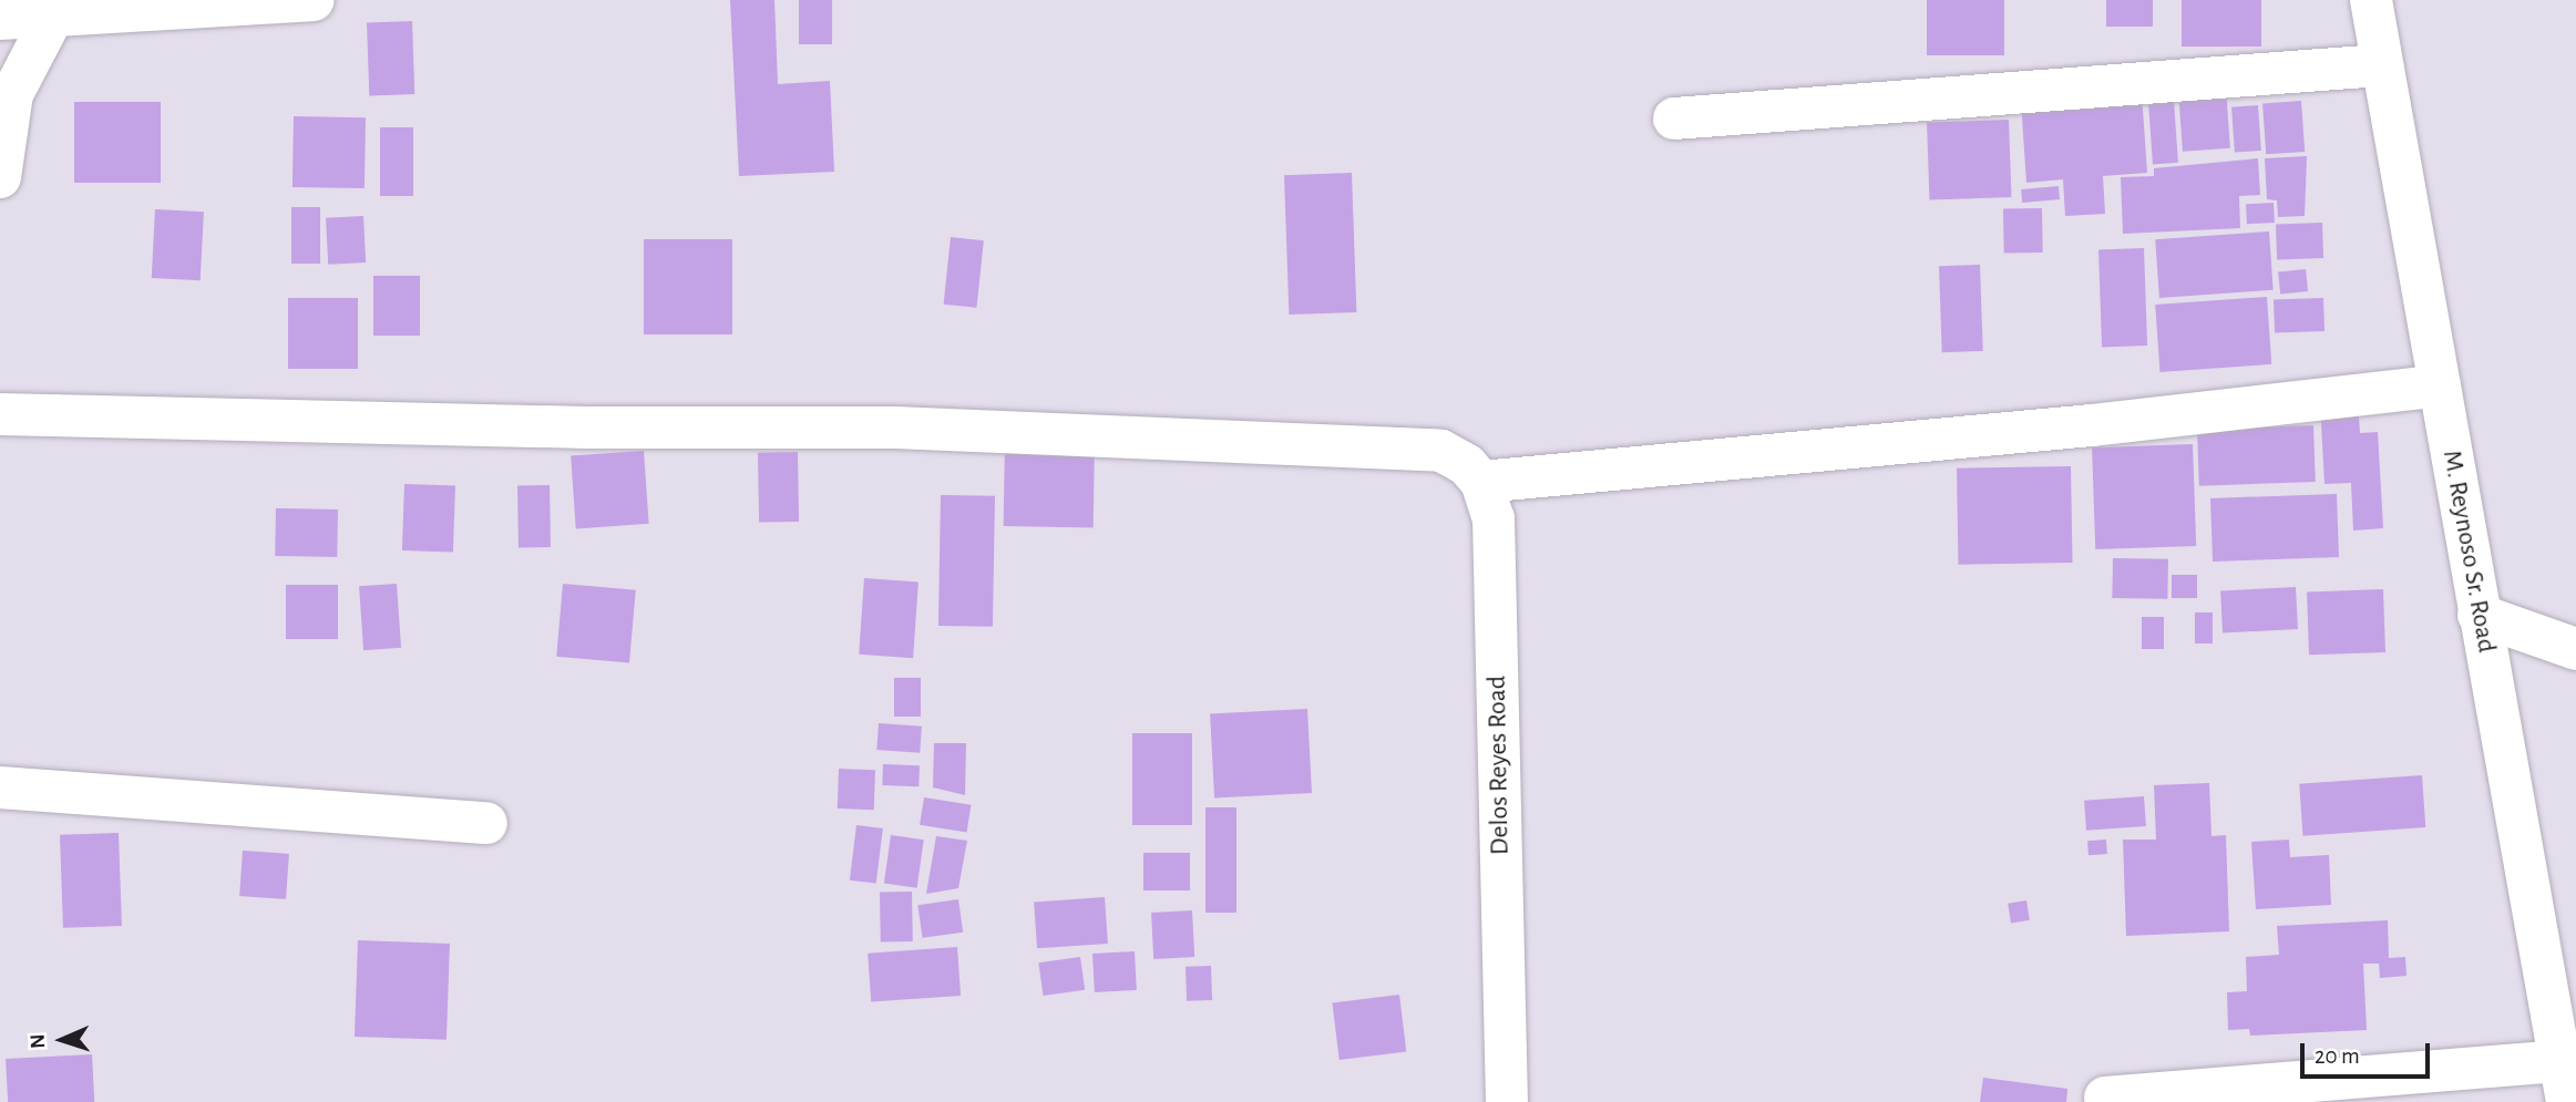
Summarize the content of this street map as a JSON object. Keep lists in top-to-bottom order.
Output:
{
  "streets": {
    "street": ["M. Reynoso Sr. Road", "Delos Reyes Road"]
  },
  "scale_bar": "20 m",
  "north": "left"
}
